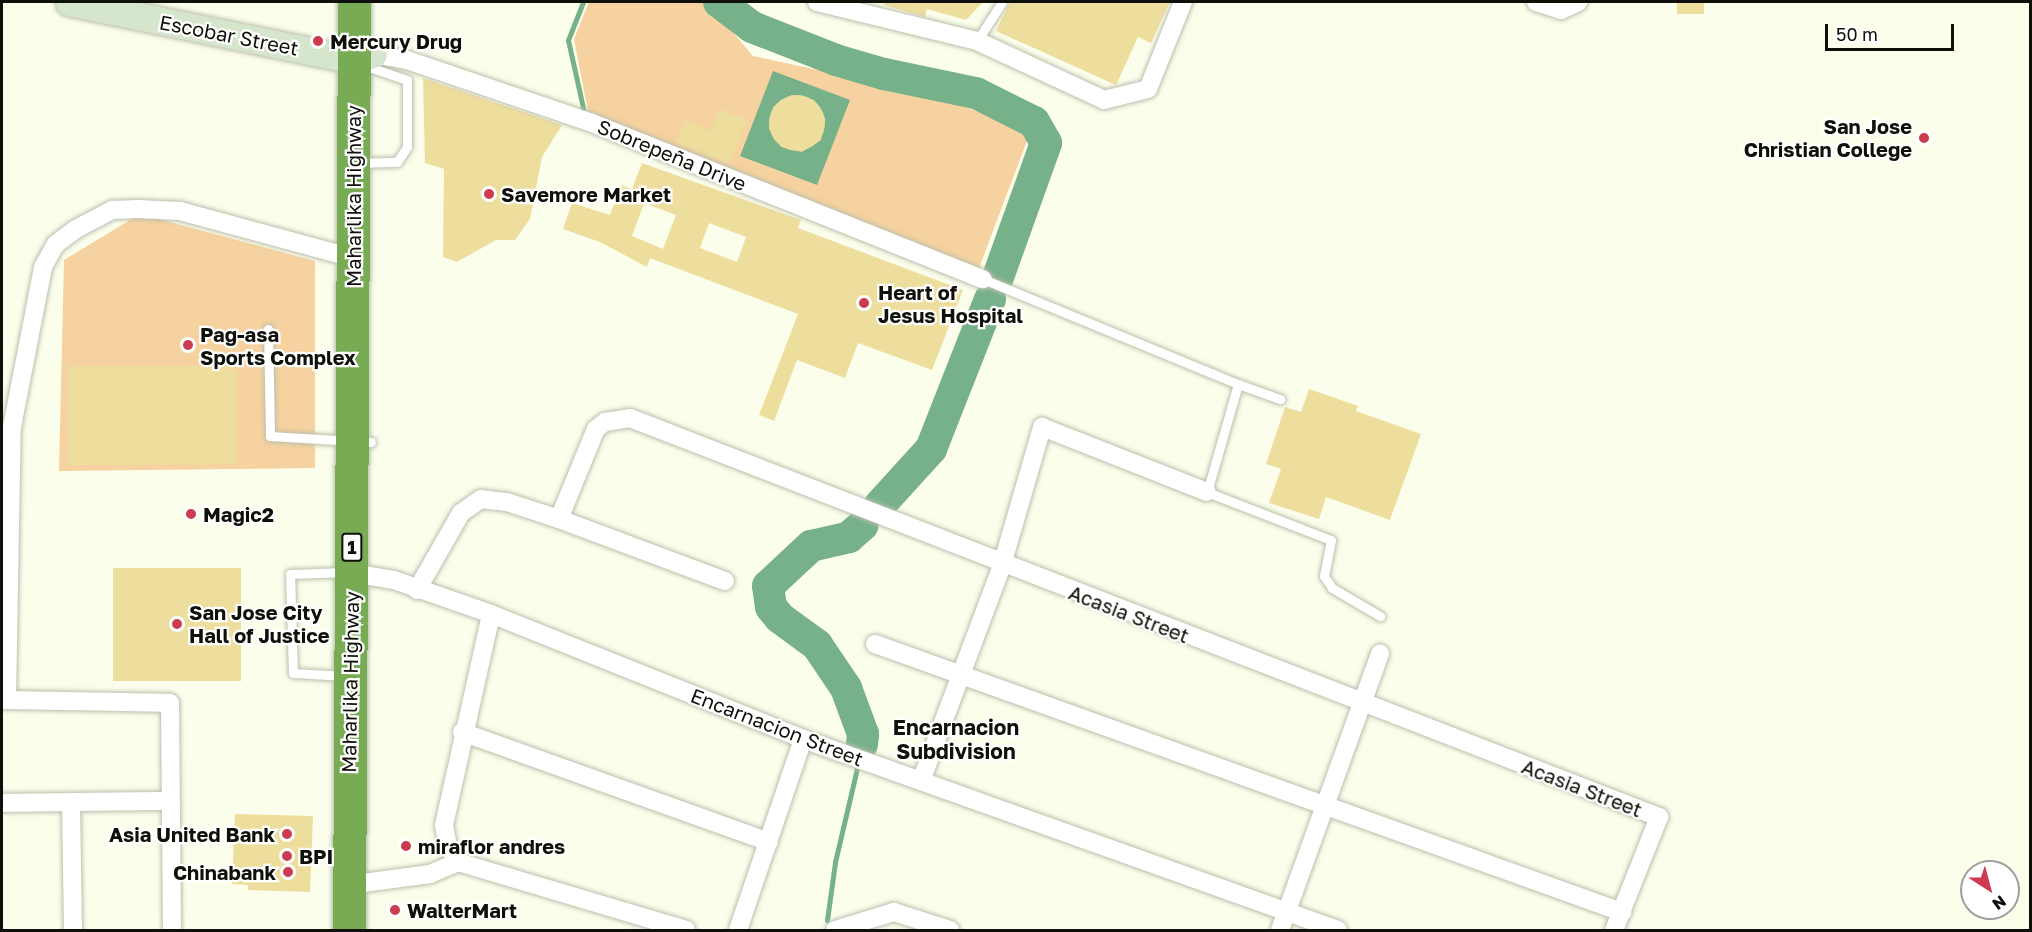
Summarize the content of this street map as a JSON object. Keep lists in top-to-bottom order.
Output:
{
  "streets": {
    "highway": ["Maharlika Highway", "1"],
    "street": [
      "Escobar Street",
      "Sobrepeña Drive",
      "Acasia Street",
      "Encarnacion Street"
    ]
  },
  "crossings": [
    ["Escobar Street", "Sobrepeña Drive"],
    ["Escobar Street", "Maharlika Highway"],
    ["Sobrepeña Drive", "Maharlika Highway"],
    ["Maharlika Highway", "Encarnacion Street"]
  ],
  "districts": ["Encarnacion Subdivision"],
  "places": [
    "Mercury Drug",
    "San Jose Christian College",
    "Savemore Market",
    "Heart of Jesus Hospital",
    "Pag-asa Sports Complex",
    "Magic2",
    "San Jose City Hall of Justice",
    "Asia United Bank",
    "miraflor andres",
    "BPI",
    "Chinabank",
    "WalterMart"
  ],
  "scale_bar": "50 m",
  "north": "bottom right"
}
